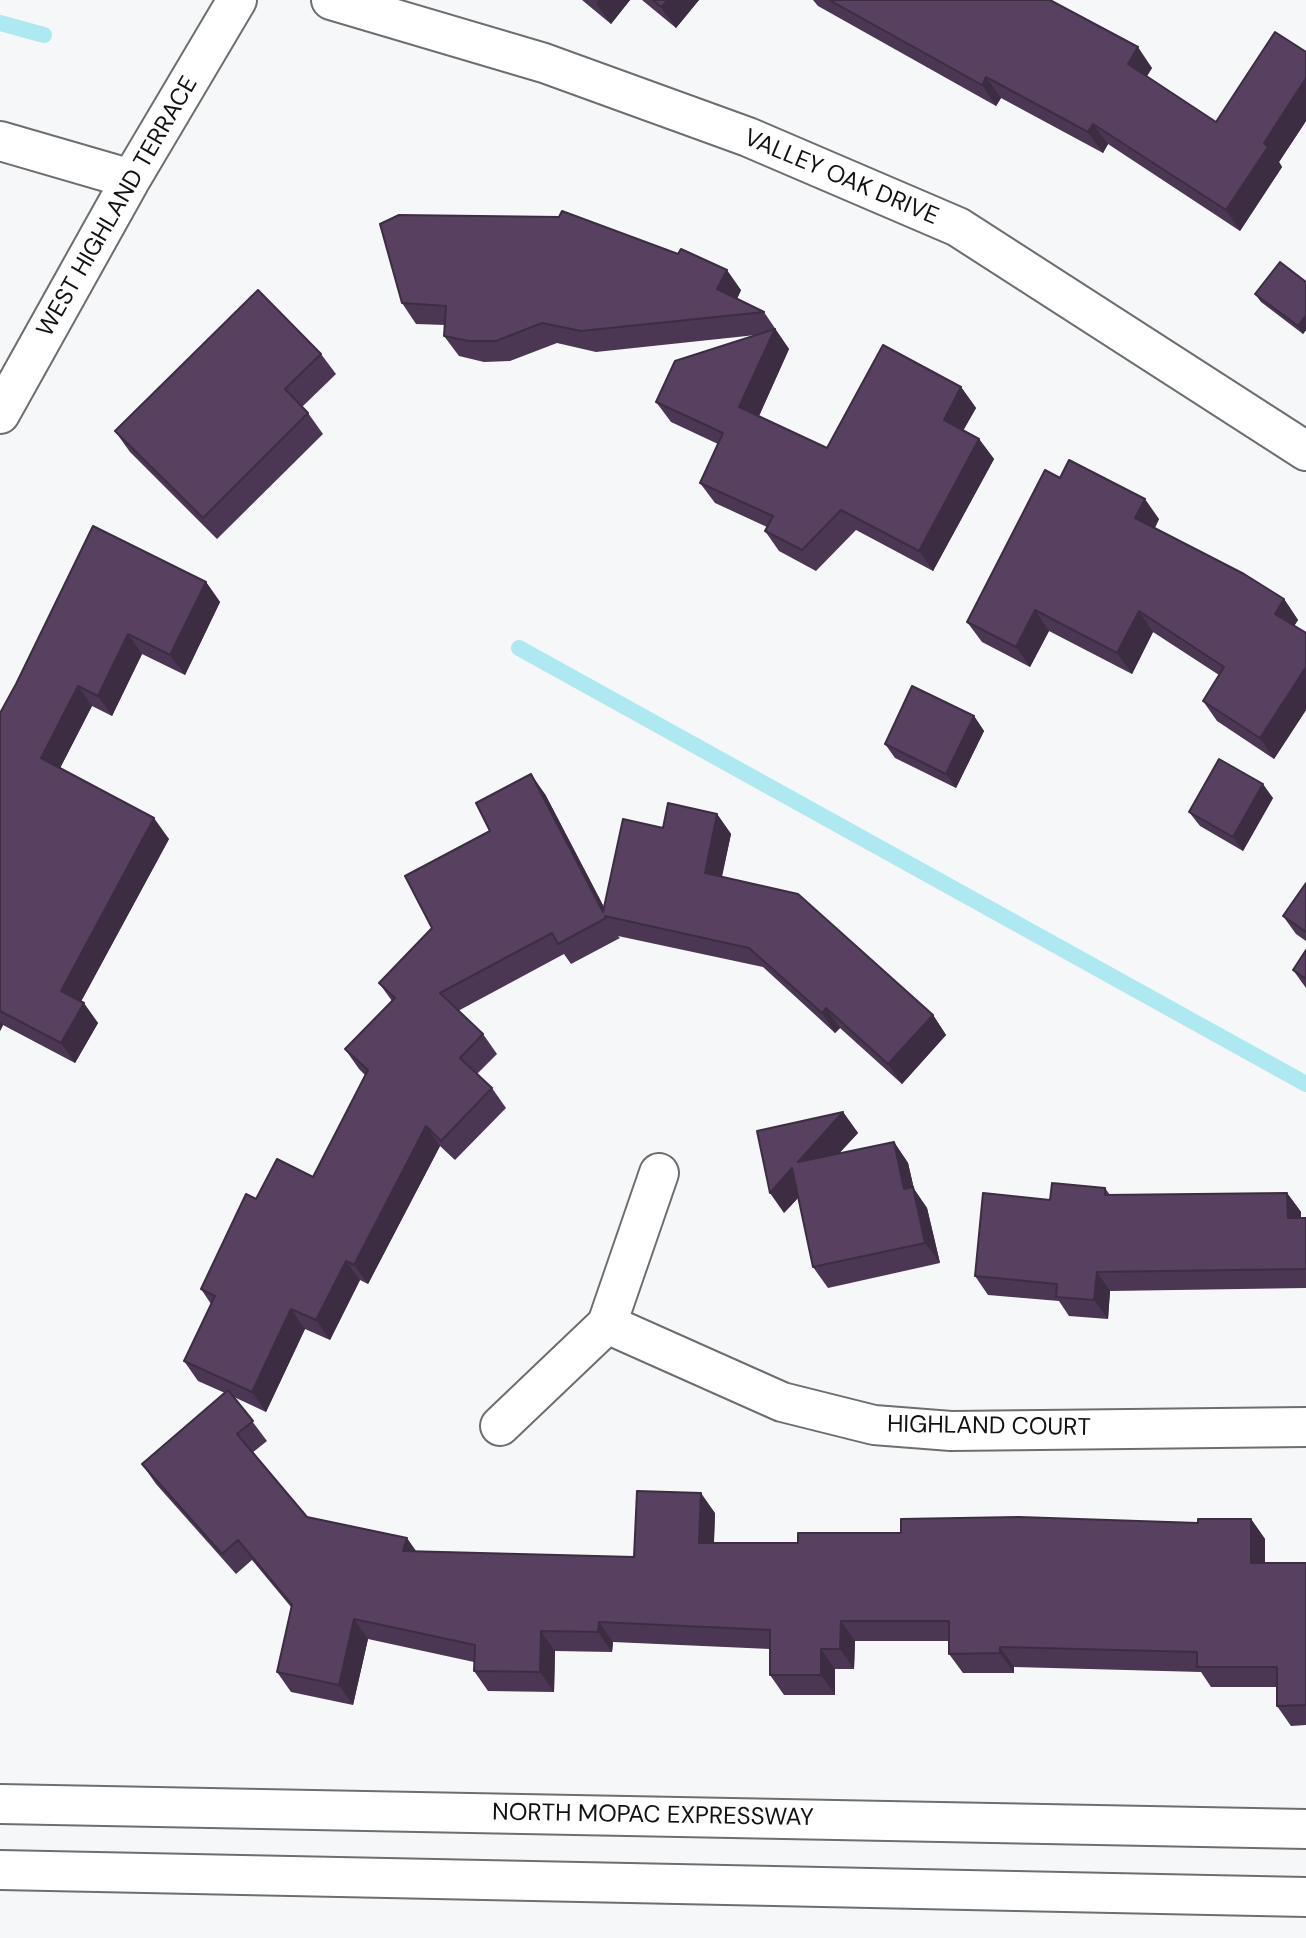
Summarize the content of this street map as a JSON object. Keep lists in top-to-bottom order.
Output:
{
  "streets": {
    "main road": [
      "VALLEY OAK DRIVE",
      "WEST HIGHLAND TERRACE",
      "HIGHLAND COURT",
      "NORTH MOPAC EXPRESSWAY"
    ]
  }
}
